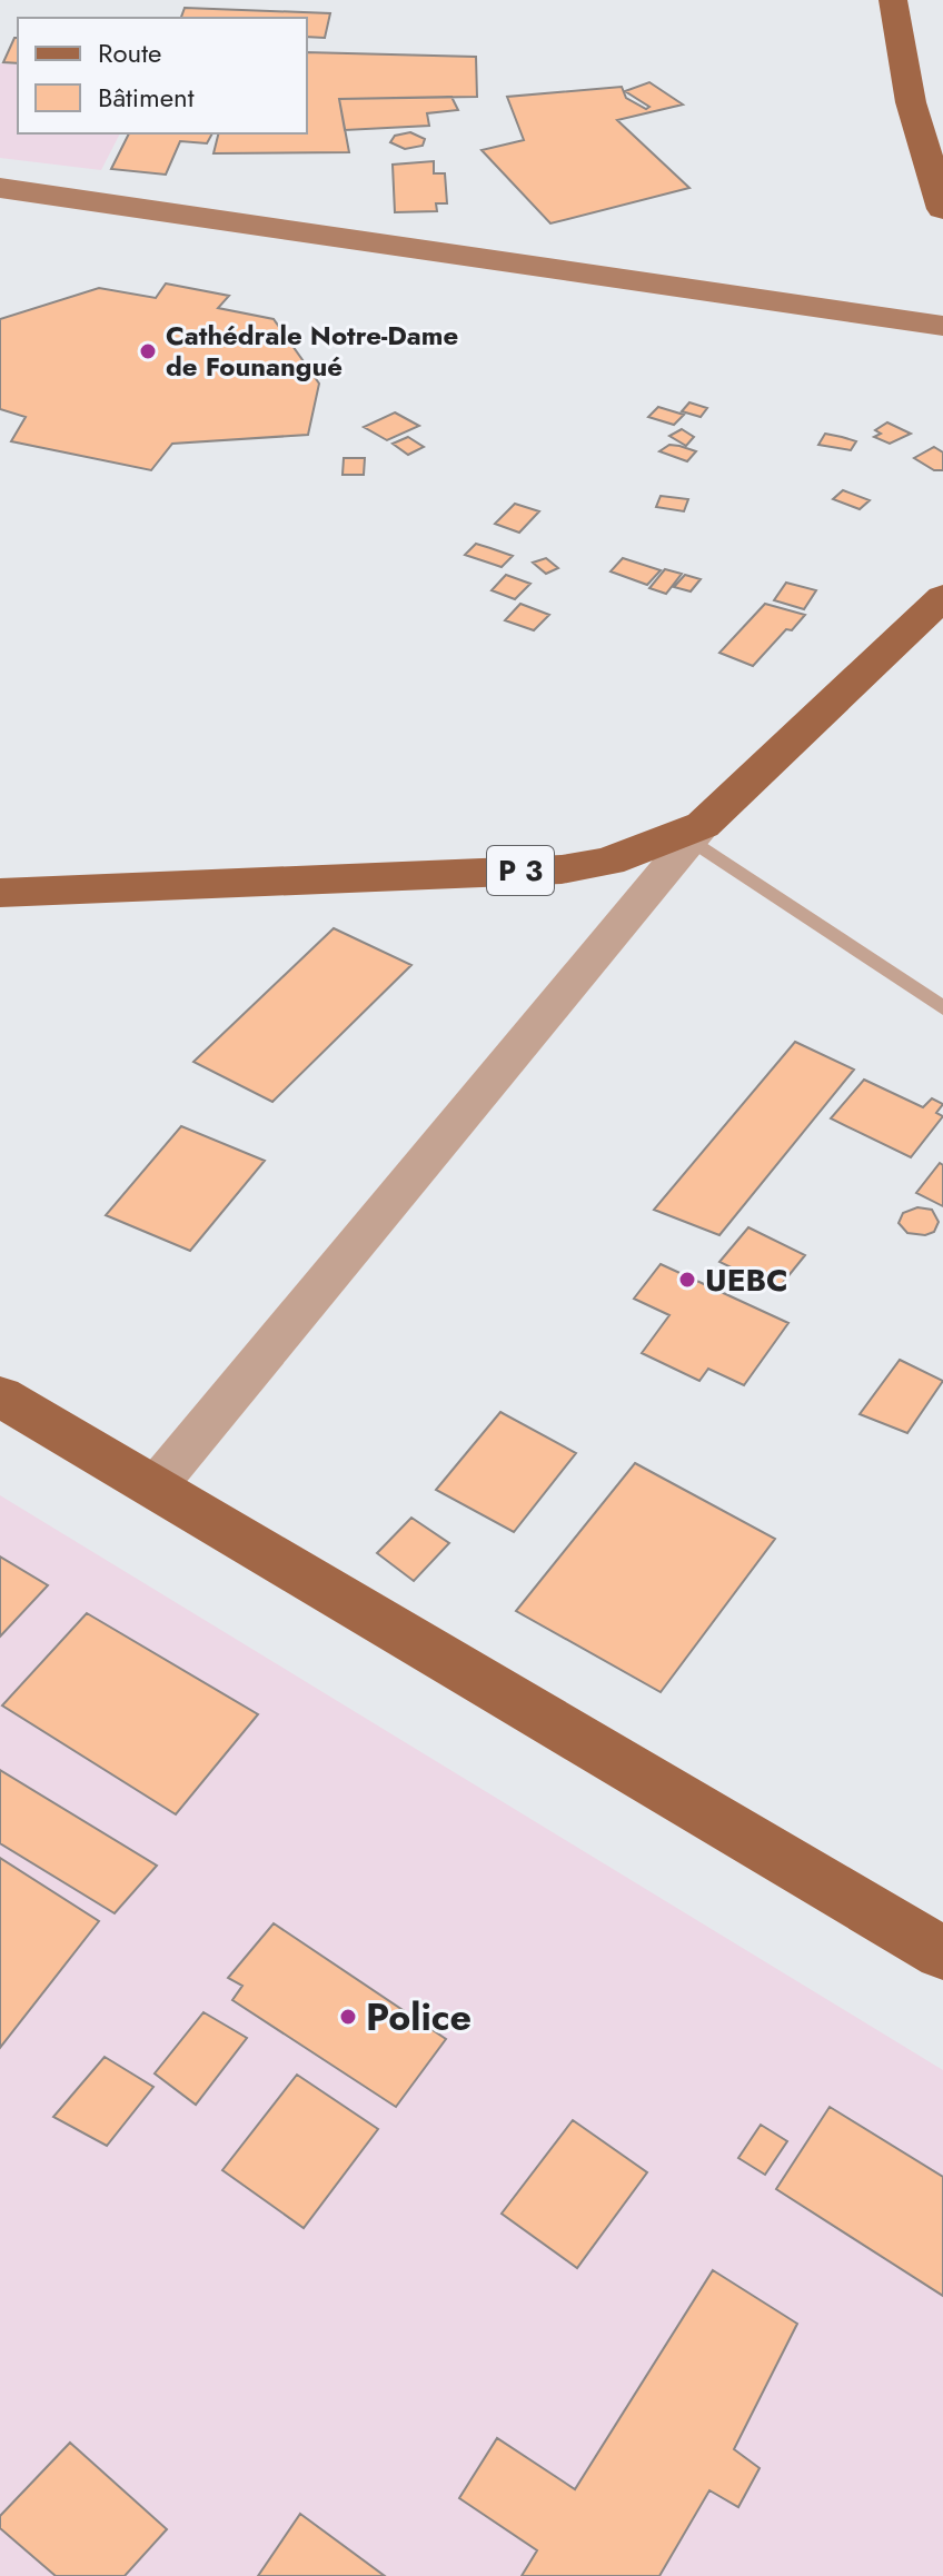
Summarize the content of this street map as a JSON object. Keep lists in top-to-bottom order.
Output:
{
  "streets": {
    "main road": ["P 3"]
  },
  "places": ["Cathédrale Notre-Dame de Founangué", "UEBC", "Police"],
  "legend": ["Route", "Bâtiment"]
}
